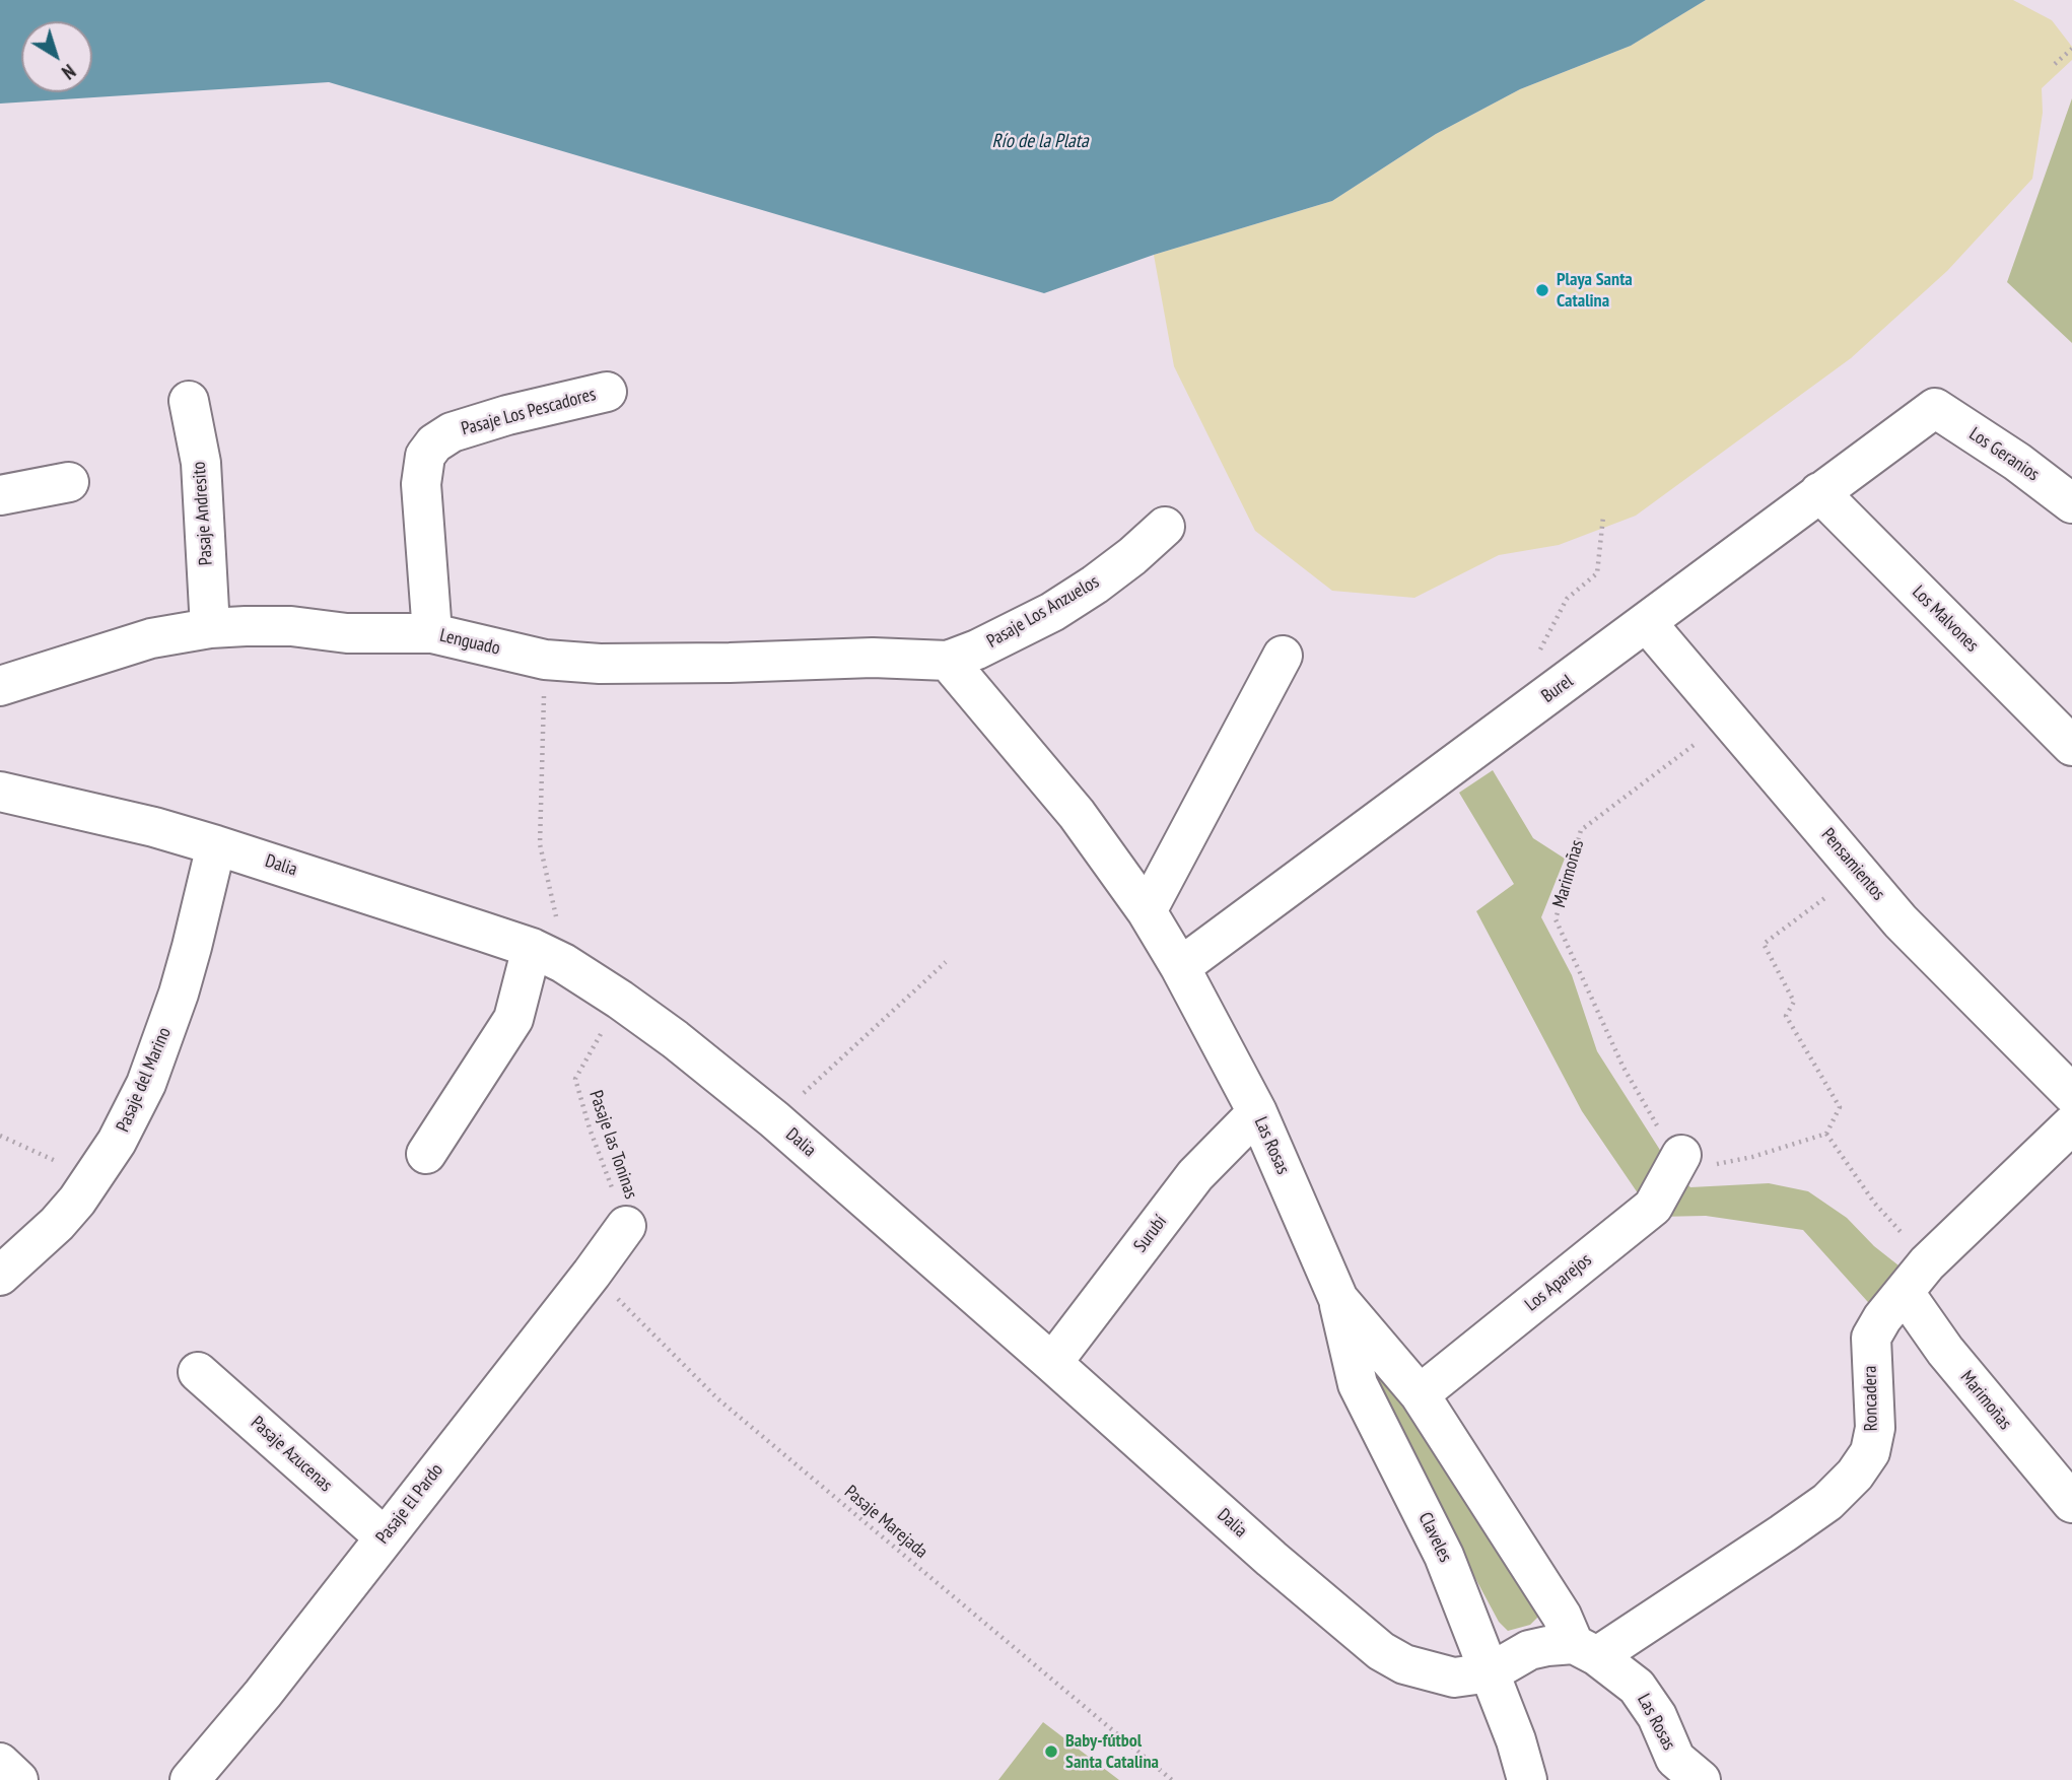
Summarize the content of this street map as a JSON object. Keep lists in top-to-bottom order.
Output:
{
  "streets": {
    "street": [
      "Pasaje Los Pescadores",
      "Los Geranios",
      "Pasaje Andresito",
      "Pasaje Los Anzuelos",
      "Los Malvones",
      "Lenguado",
      "Burel",
      "Pensamientos",
      "Dalia",
      "Marimoñas",
      "Pasaje del Marino",
      "Las Rosas",
      "Surubí",
      "Los Aparejos",
      "Roncadera",
      "Pasaje Azucenas",
      "Pasaje El Pardo",
      "Claveles"
    ],
    "path": ["Pasaje las Toninas", "Pasaje Marejada"]
  },
  "crossings": [
    ["Pasaje Los Pescadores", "Lenguado"],
    ["Los Geranios", "Burel"],
    ["Pasaje Andresito", "Lenguado"],
    ["Pasaje Los Anzuelos", "Lenguado"],
    ["Pasaje Los Anzuelos", "Las Rosas"],
    ["Los Malvones", "Burel"],
    ["Lenguado", "Las Rosas"],
    ["Burel", "Pensamientos"],
    ["Burel", "Las Rosas"],
    ["Pensamientos", "Marimoñas"],
    ["Dalia", "Pasaje del Marino"],
    ["Dalia", "Pasaje las Toninas"],
    ["Dalia", "Surubí"],
    ["Dalia", "Claveles"],
    ["Marimoñas", "Los Aparejos"],
    ["Marimoñas", "Roncadera"],
    ["Pasaje las Toninas", "Pasaje El Pardo"],
    ["Las Rosas", "Surubí"],
    ["Las Rosas", "Los Aparejos"],
    ["Las Rosas", "Roncadera"],
    ["Las Rosas", "Claveles"],
    ["Pasaje Azucenas", "Pasaje El Pardo"],
    ["Pasaje El Pardo", "Pasaje Marejada"]
  ],
  "water": ["Río de la Plata"],
  "places": ["Playa Santa Catalina", "Baby-fútbol Santa Catalina"],
  "north": "bottom right"
}
